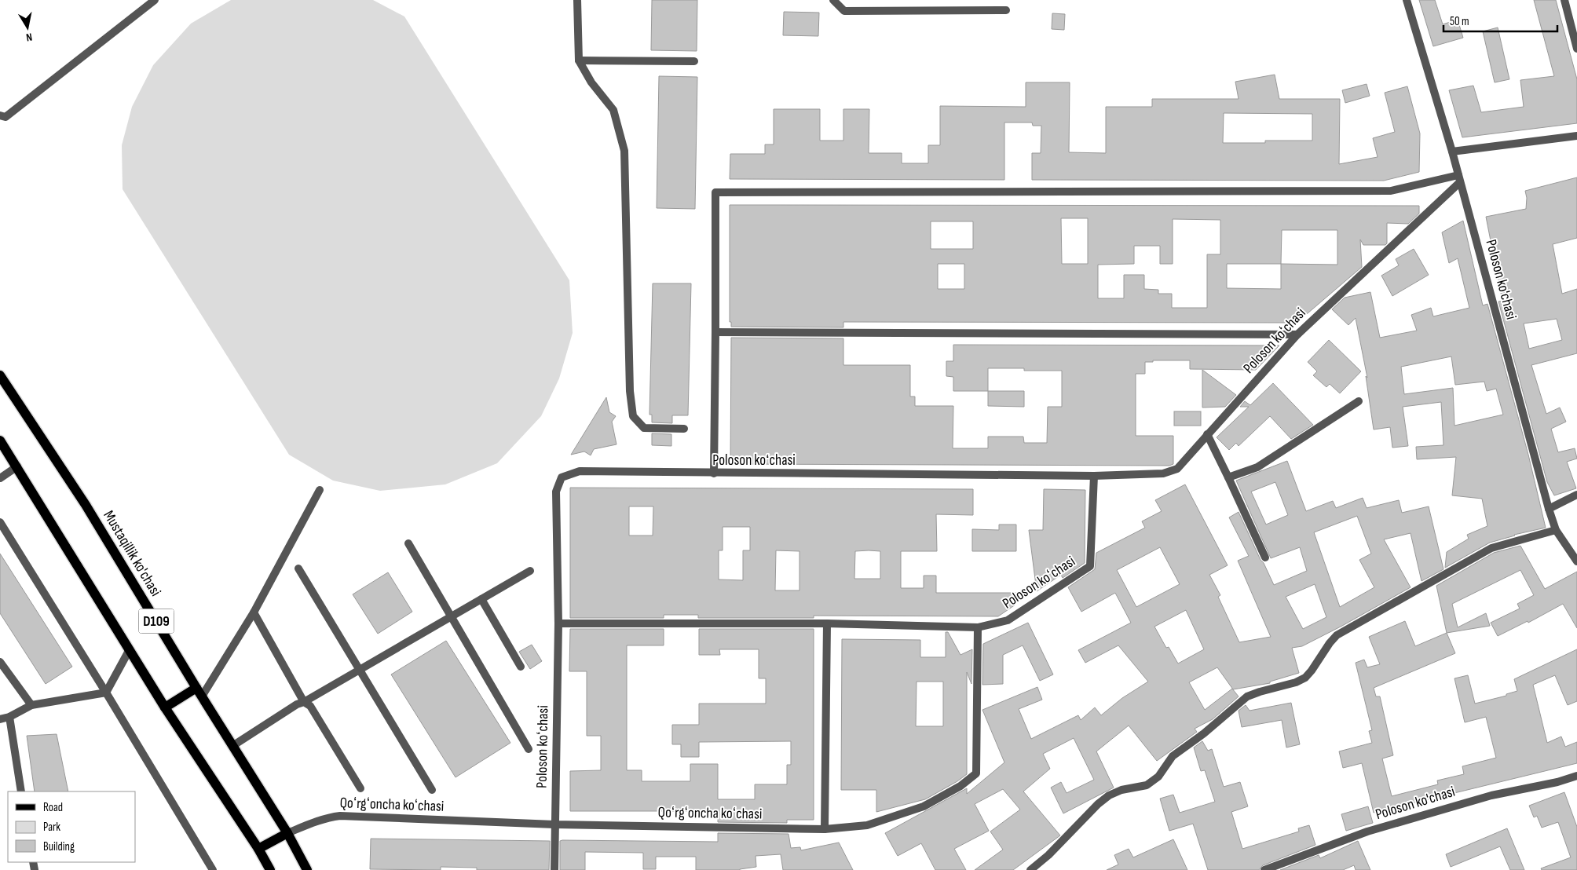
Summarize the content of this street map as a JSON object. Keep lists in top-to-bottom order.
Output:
{
  "streets": {
    "main road": ["Mustaqillik ko'chasi", "D109"],
    "street": ["Poloson ko'chasi", "Poloson koʻchasi", "Qoʻrgʻoncha koʻchasi"]
  },
  "crossings": [
    ["Poloson ko'chasi", "Poloson koʻchasi"],
    ["Poloson koʻchasi", "Qoʻrgʻoncha koʻchasi"],
    ["Mustaqillik ko'chasi", "Qoʻrgʻoncha koʻchasi"]
  ],
  "legend": ["Road", "Park", "Building"],
  "scale_bar": "50 m",
  "north": "bottom"
}
